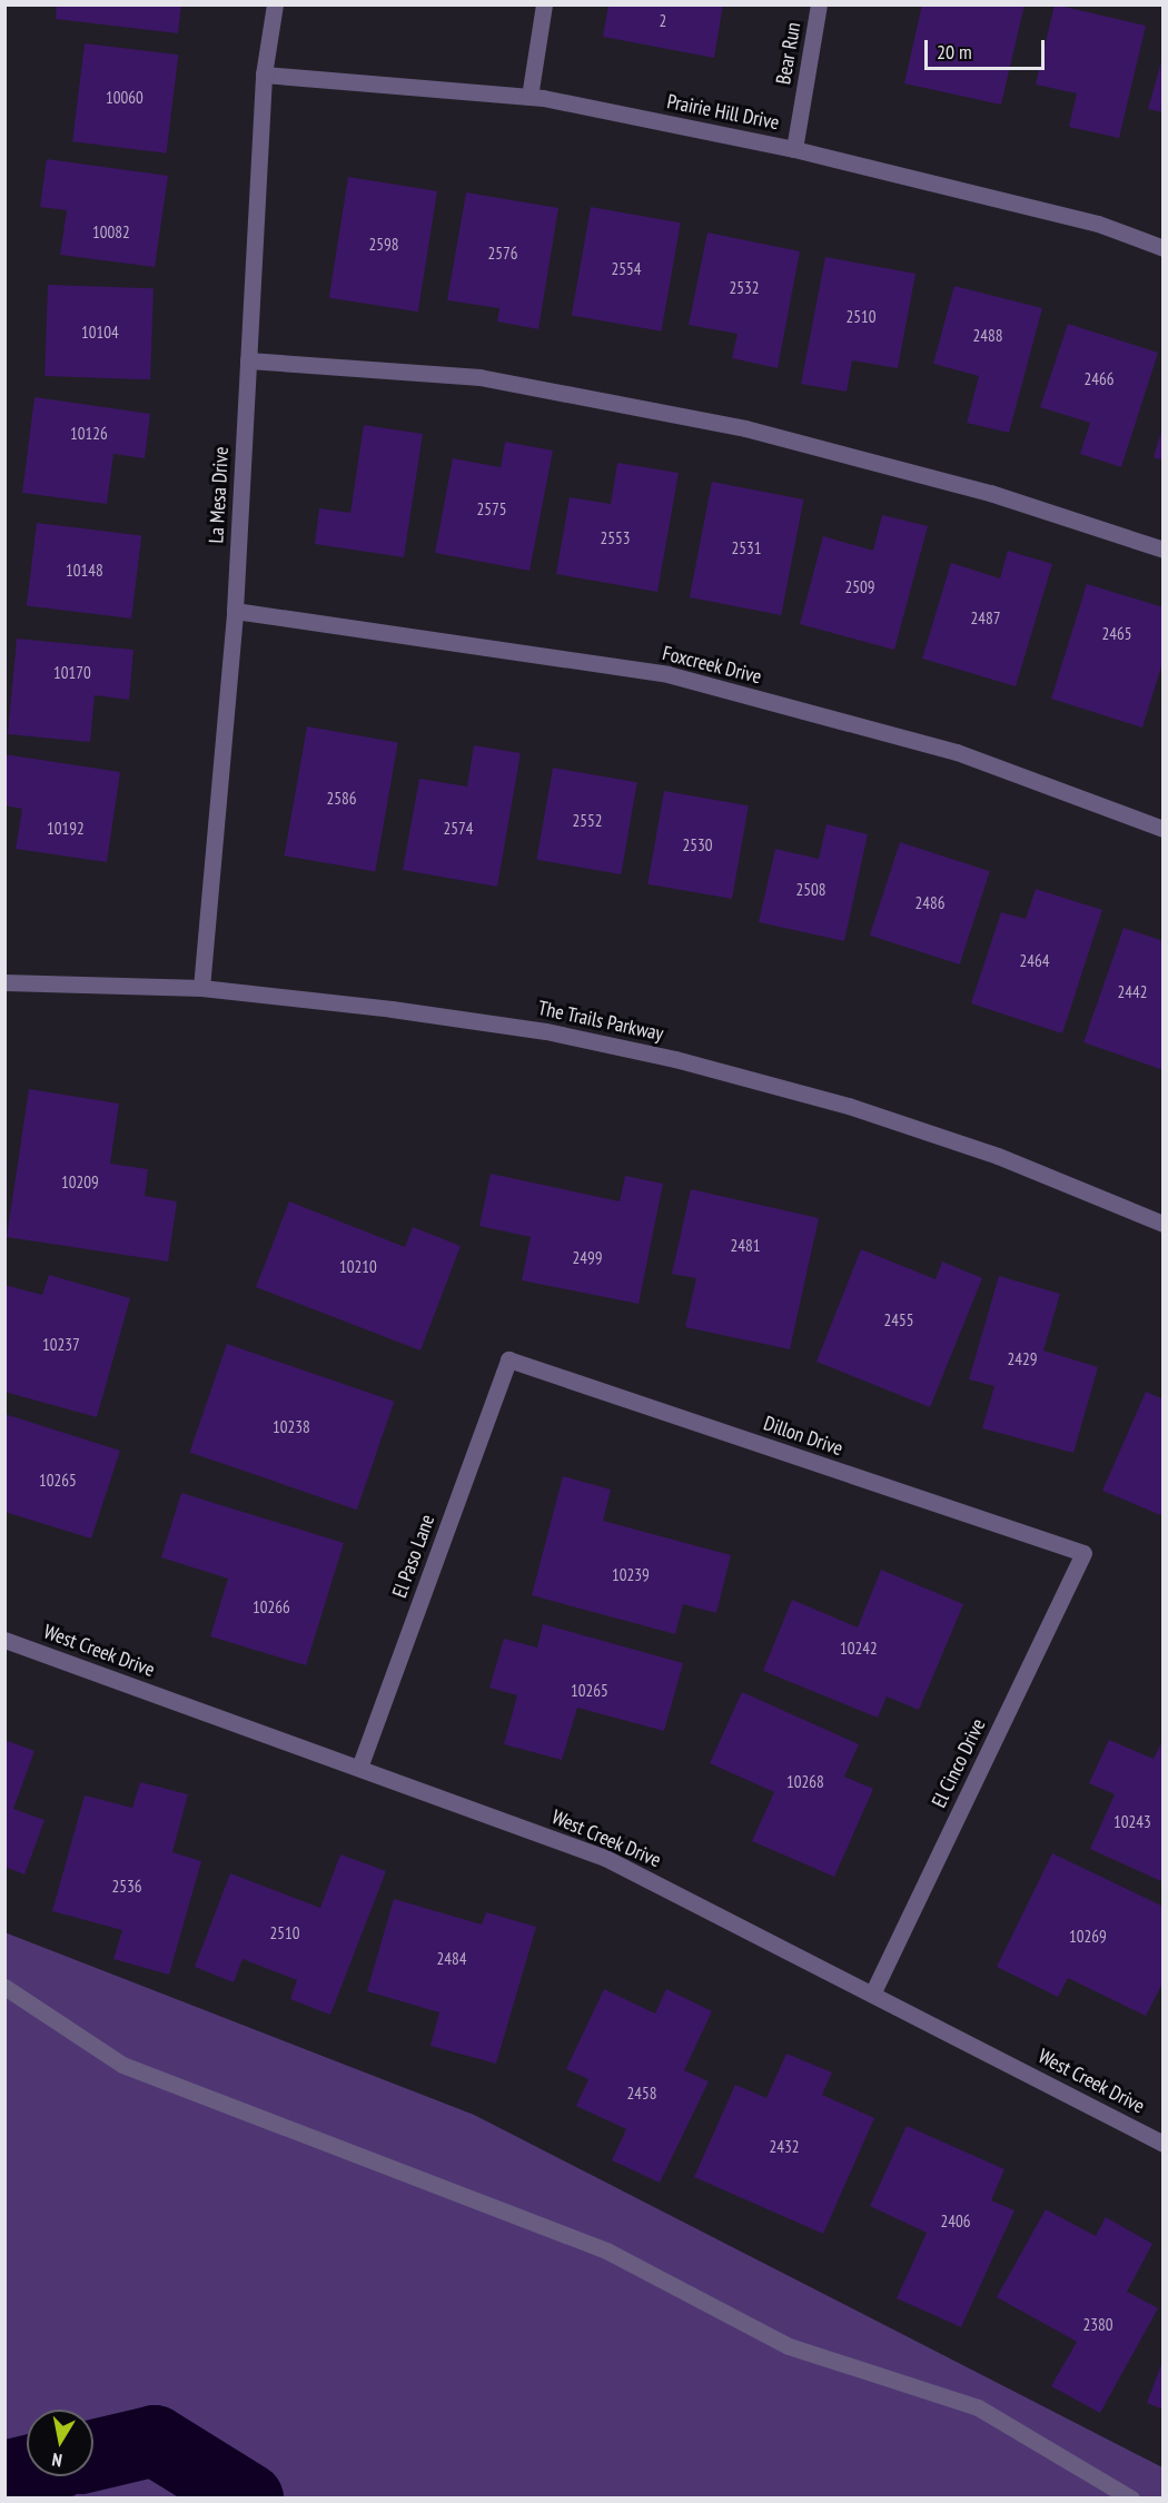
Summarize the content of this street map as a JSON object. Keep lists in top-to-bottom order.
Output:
{
  "streets": {
    "street": [
      "Bear Run",
      "Prairie Hill Drive",
      "La Mesa Drive",
      "Foxcreek Drive",
      "The Trails Parkway",
      "Dillon Drive",
      "El Paso Lane",
      "West Creek Drive",
      "El Cinco Drive"
    ]
  },
  "crossings": [
    ["Bear Run", "Prairie Hill Drive"],
    ["Prairie Hill Drive", "La Mesa Drive"],
    ["La Mesa Drive", "Foxcreek Drive"],
    ["La Mesa Drive", "The Trails Parkway"],
    ["Dillon Drive", "El Paso Lane"],
    ["Dillon Drive", "El Cinco Drive"],
    ["El Paso Lane", "West Creek Drive"],
    ["West Creek Drive", "El Cinco Drive"]
  ],
  "house_numbers": [
    "2",
    "10060",
    "10082",
    "2598",
    "2576",
    "2554",
    "2532",
    "2510",
    "10104",
    "2488",
    "2466",
    "10126",
    "2575",
    "2553",
    "2531",
    "10148",
    "2509",
    "2487",
    "2465",
    "10170",
    "2586",
    "2552",
    "10192",
    "2574",
    "2530",
    "2508",
    "2486",
    "2464",
    "2442",
    "10209",
    "2481",
    "2499",
    "10210",
    "2455",
    "10237",
    "2429",
    "10238",
    "10265",
    "10239",
    "10266",
    "10242",
    "10265",
    "10268",
    "10243",
    "2536",
    "2510",
    "10269",
    "2484",
    "2458",
    "2432",
    "2406",
    "2380"
  ],
  "scale_bar": "20 m",
  "north": "bottom"
}
